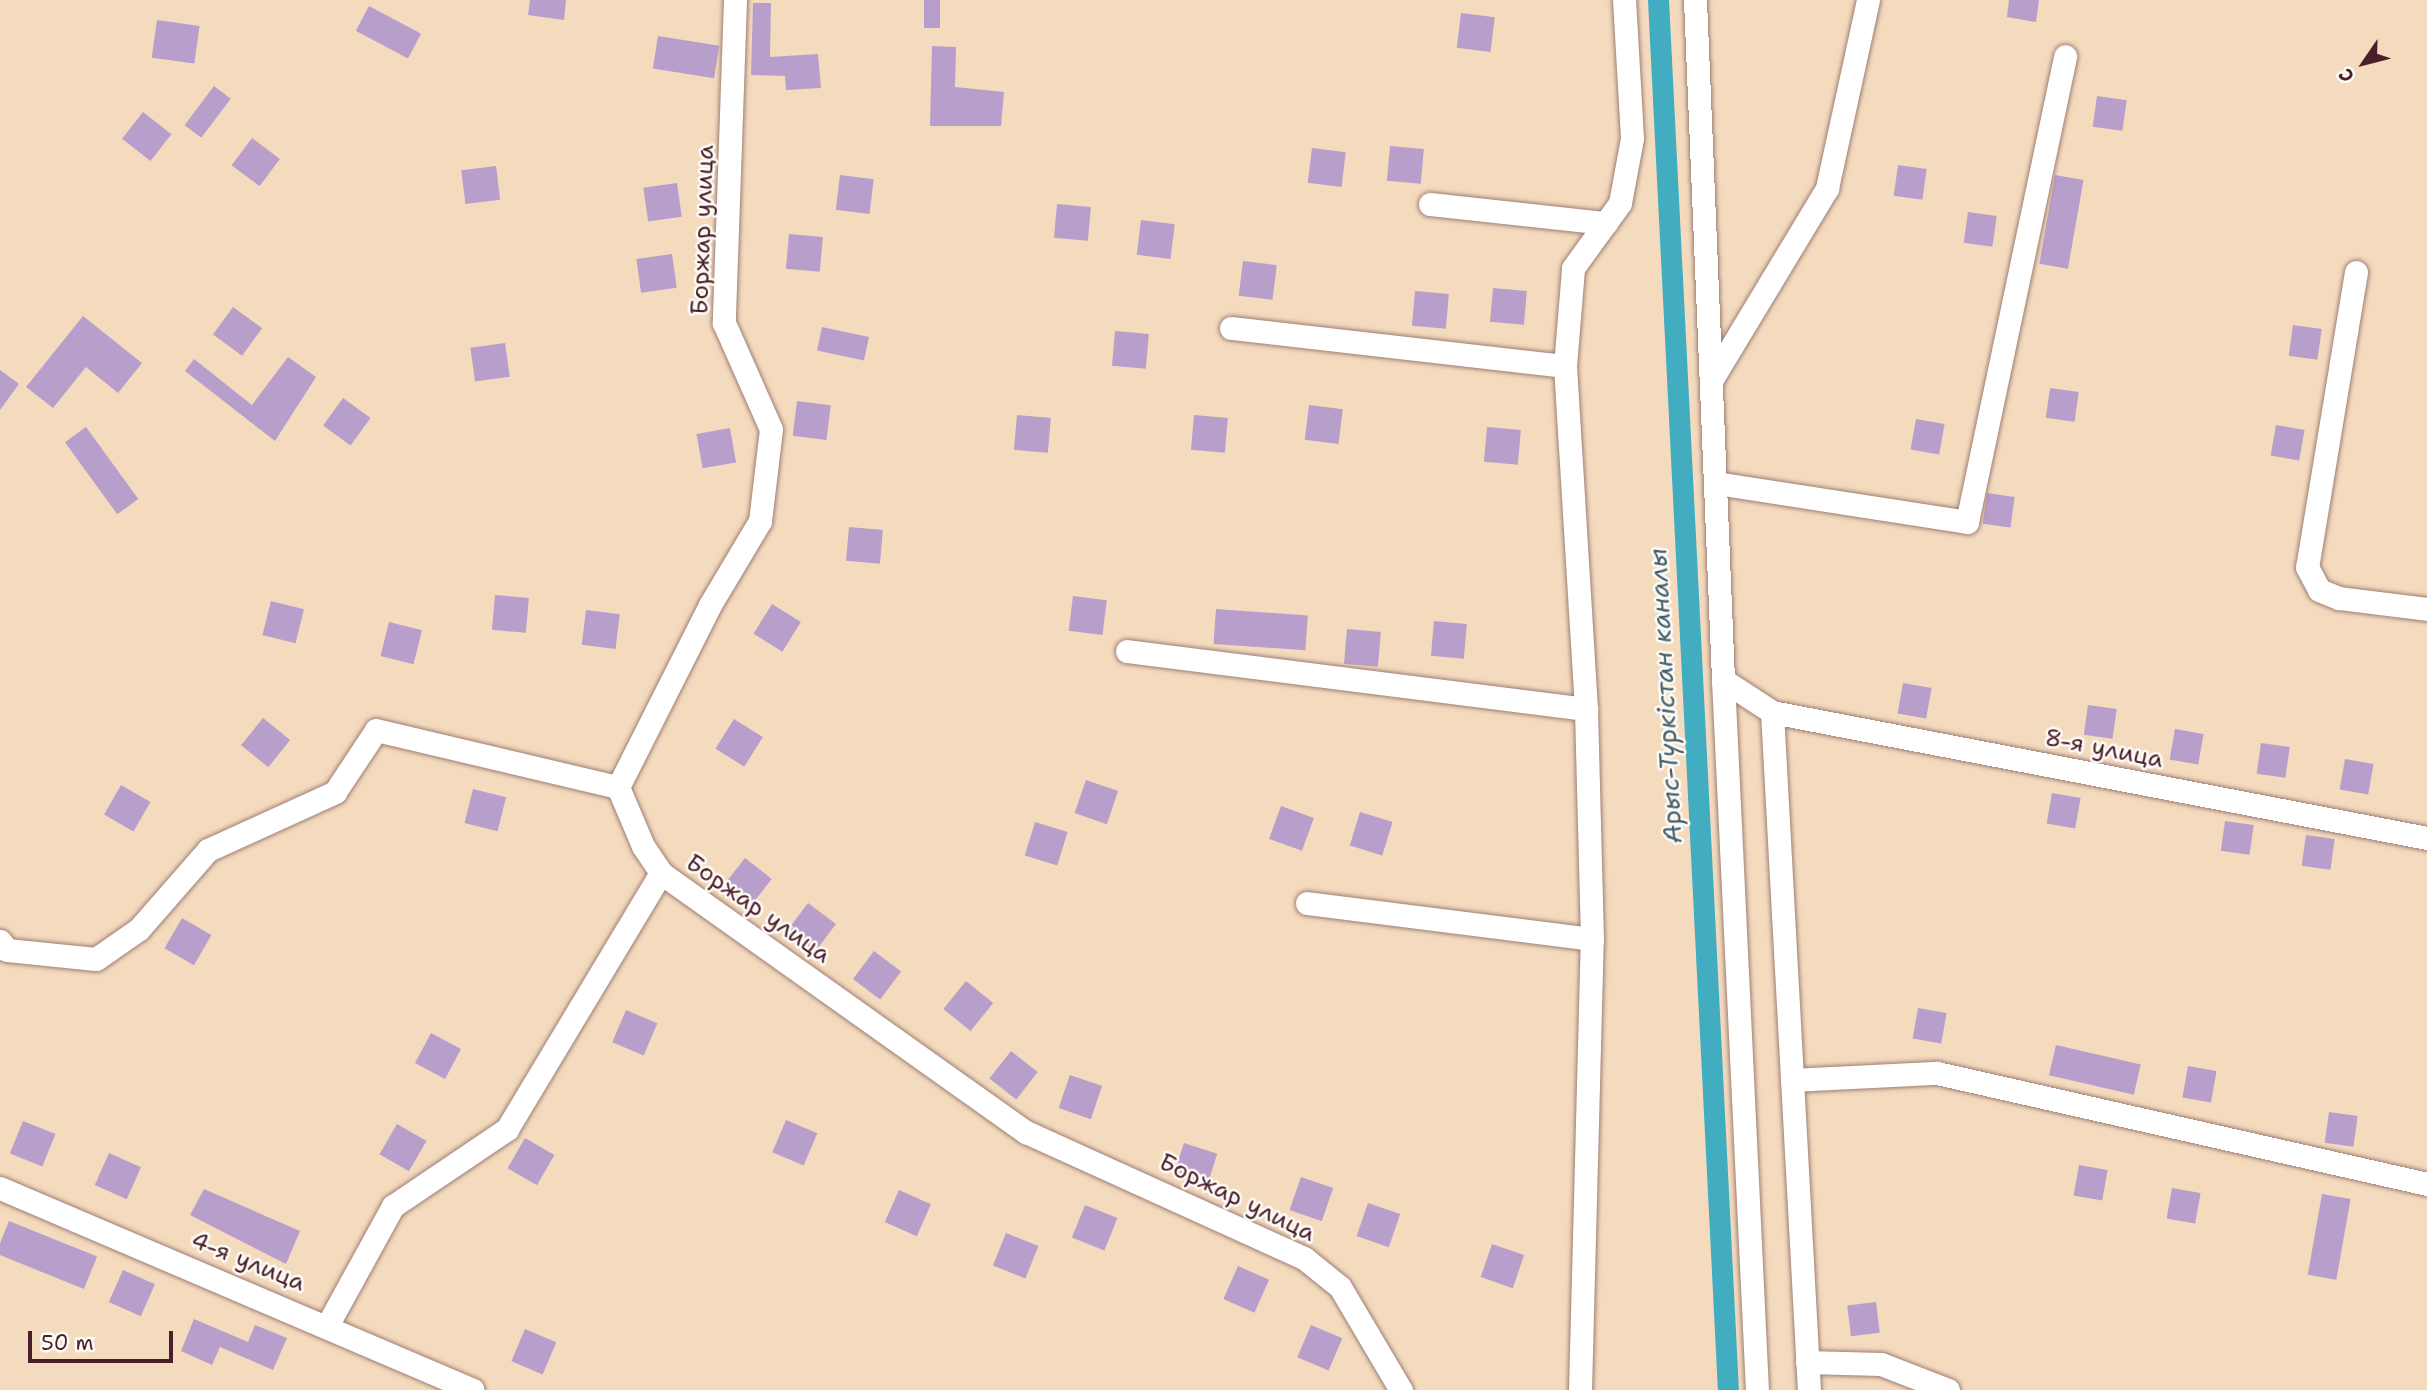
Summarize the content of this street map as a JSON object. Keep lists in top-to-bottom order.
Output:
{
  "streets": {
    "street": ["Боржар улица", "8-я улица", "4-я улица"]
  },
  "water": ["Арыс-Түркістан каналы"],
  "scale_bar": "50 m",
  "north": "bottom left"
}
